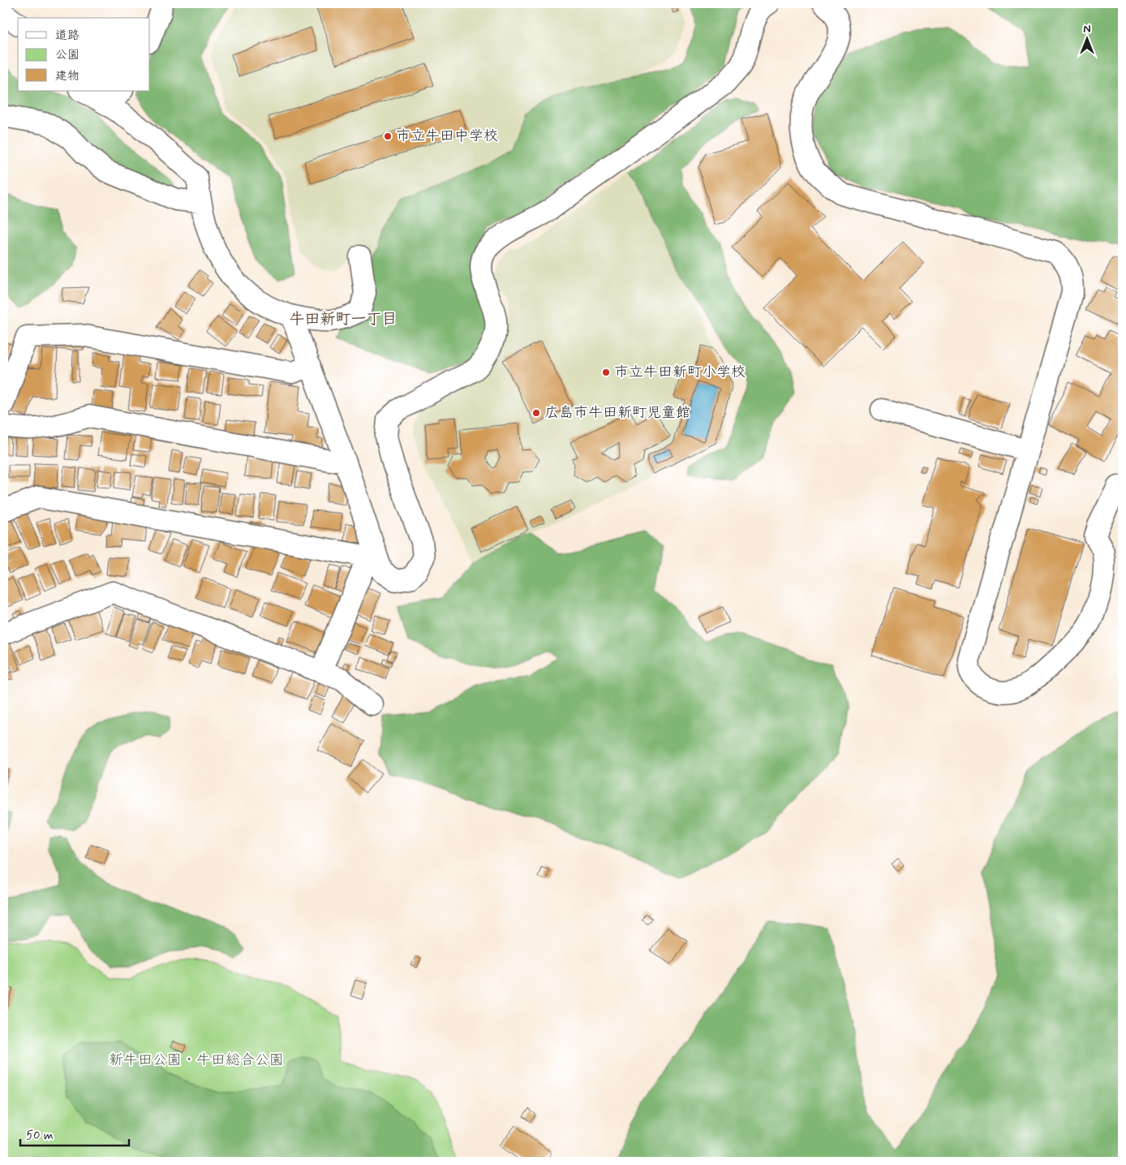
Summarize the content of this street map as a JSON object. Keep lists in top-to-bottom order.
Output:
{
  "districts": ["牛田新町一丁目"],
  "parks": ["新牛田公園・牛田総合公園"],
  "places": ["市立牛田中学校", "市立牛田新町小学校", "広島市牛田新町児童館"],
  "legend": ["道路", "公園", "建物"],
  "scale_bar": "50 m",
  "north": "top"
}
